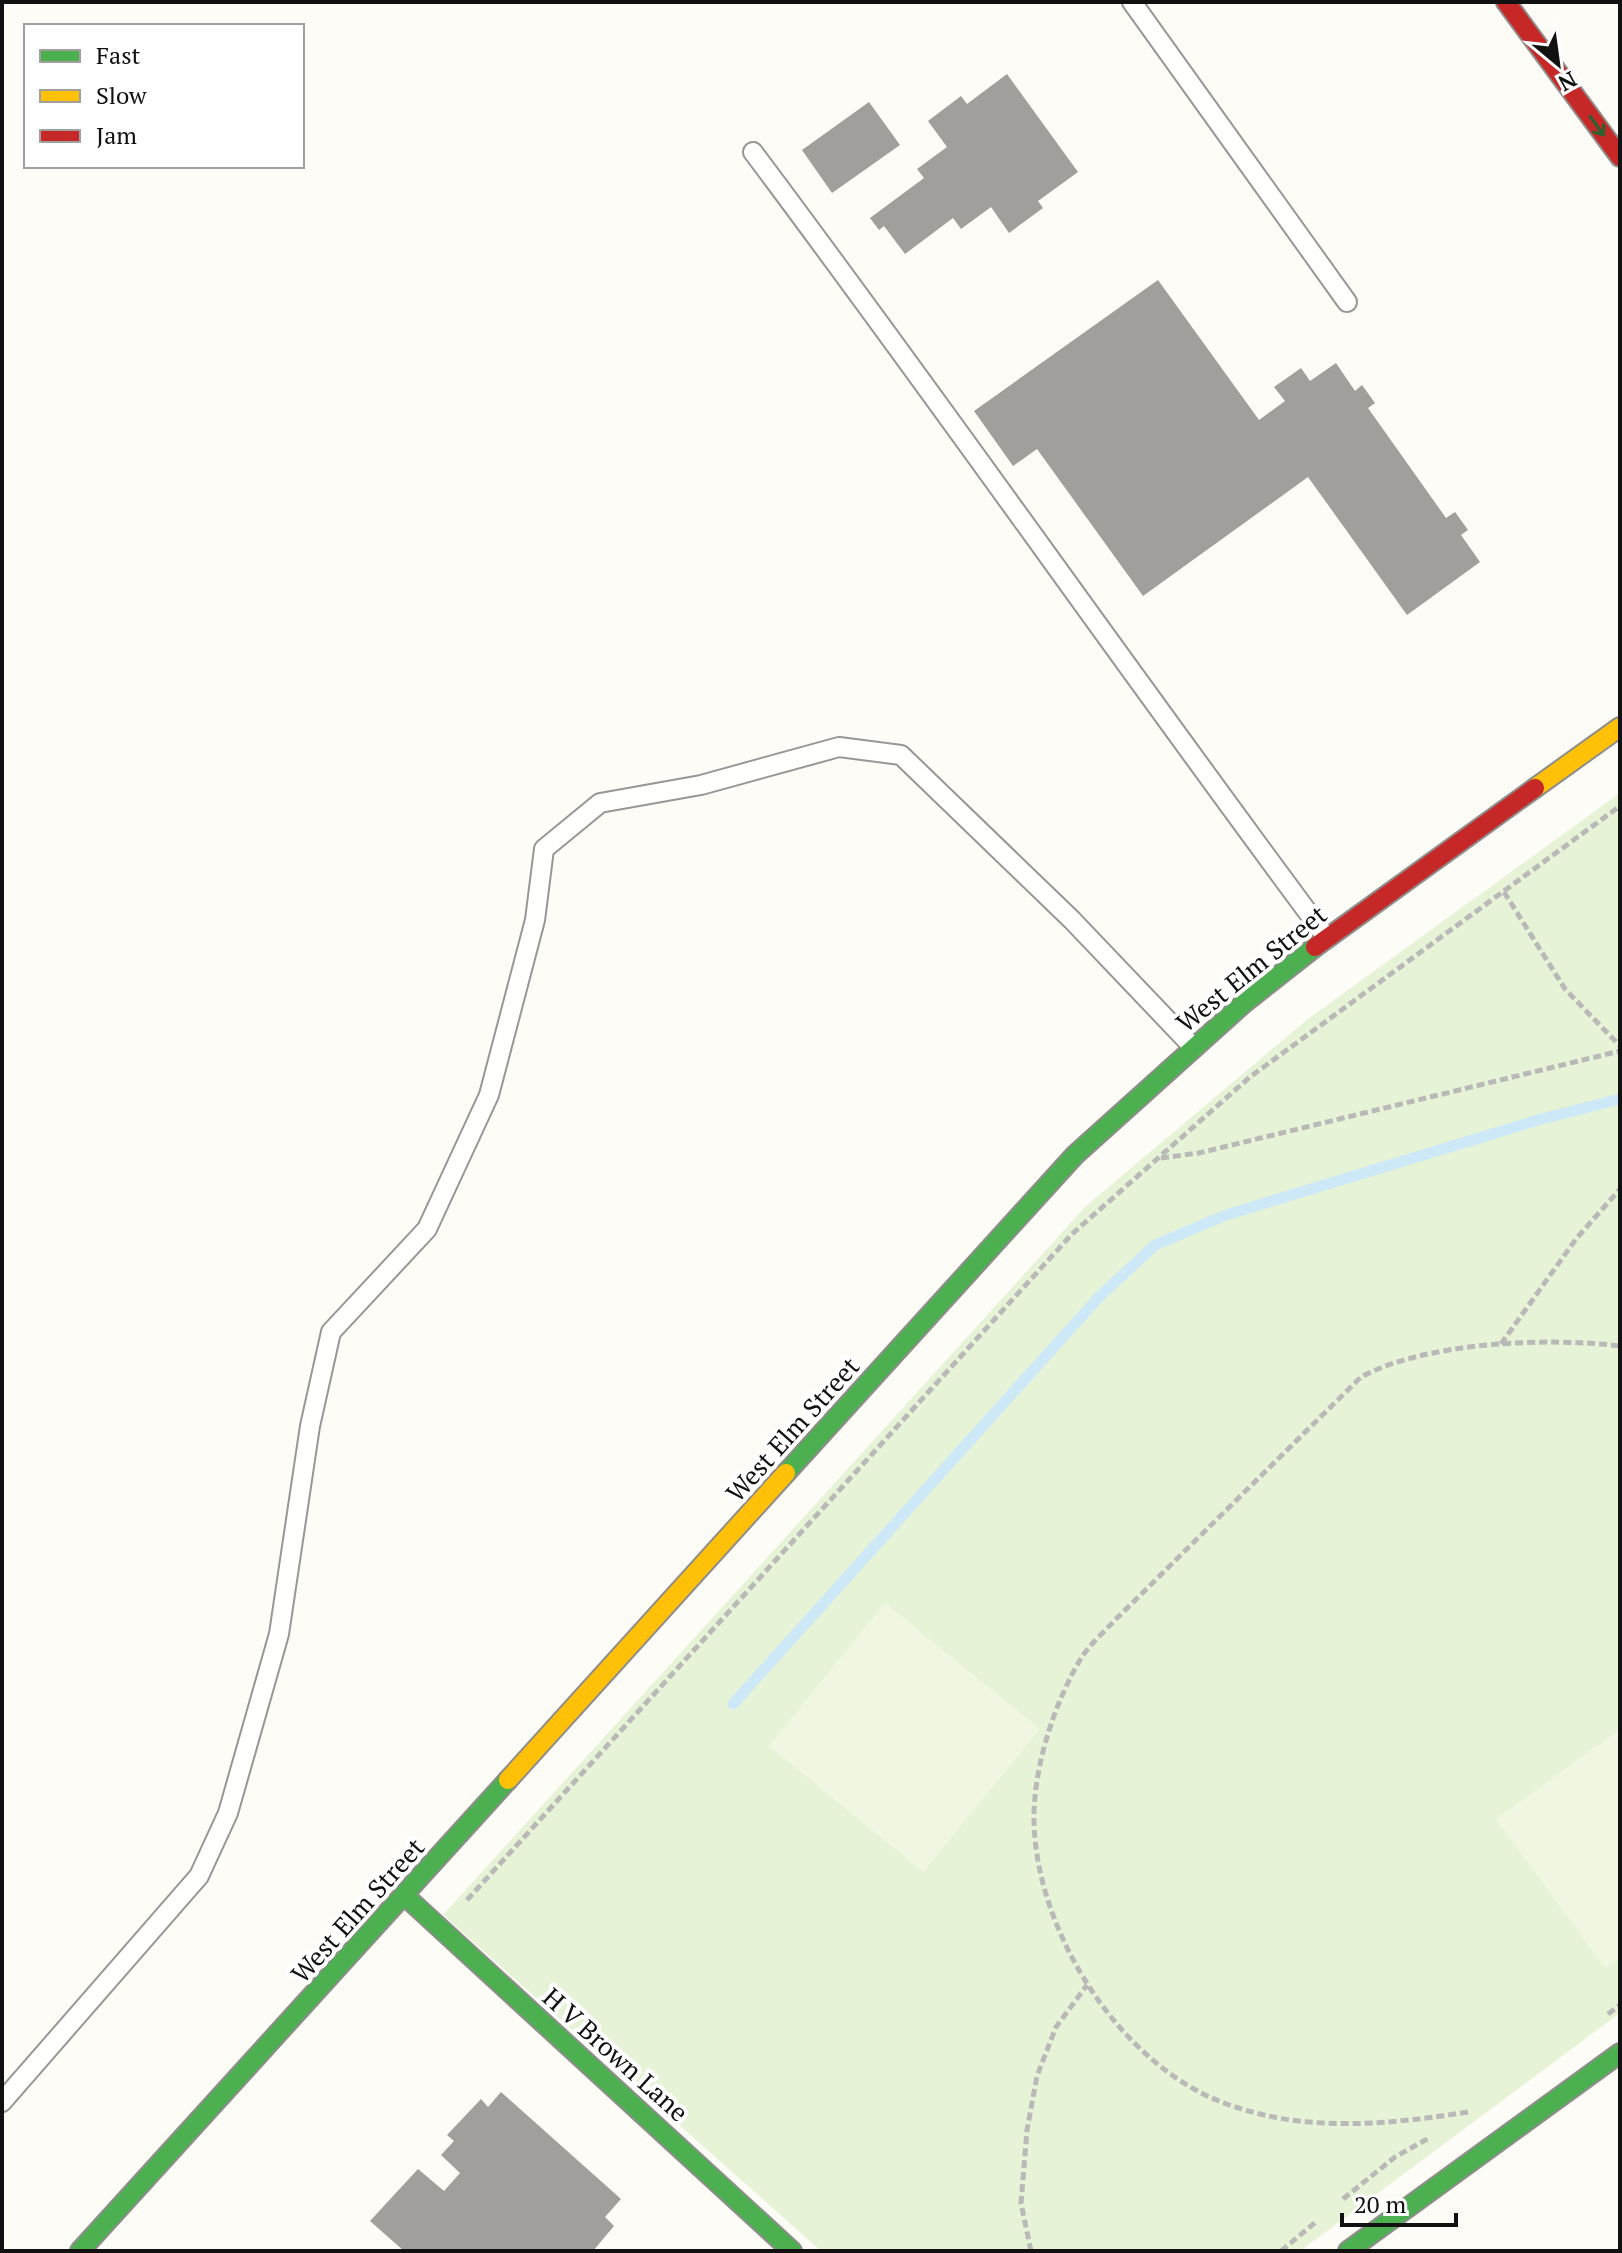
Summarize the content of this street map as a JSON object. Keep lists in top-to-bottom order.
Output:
{
  "streets": {
    "main road": ["West Elm Street", "H V Brown Lane"]
  },
  "crossings": [
    ["West Elm Street", "H V Brown Lane"]
  ],
  "legend": ["Fast", "Slow", "Jam"],
  "scale_bar": "20 m",
  "north": "bottom right"
}
